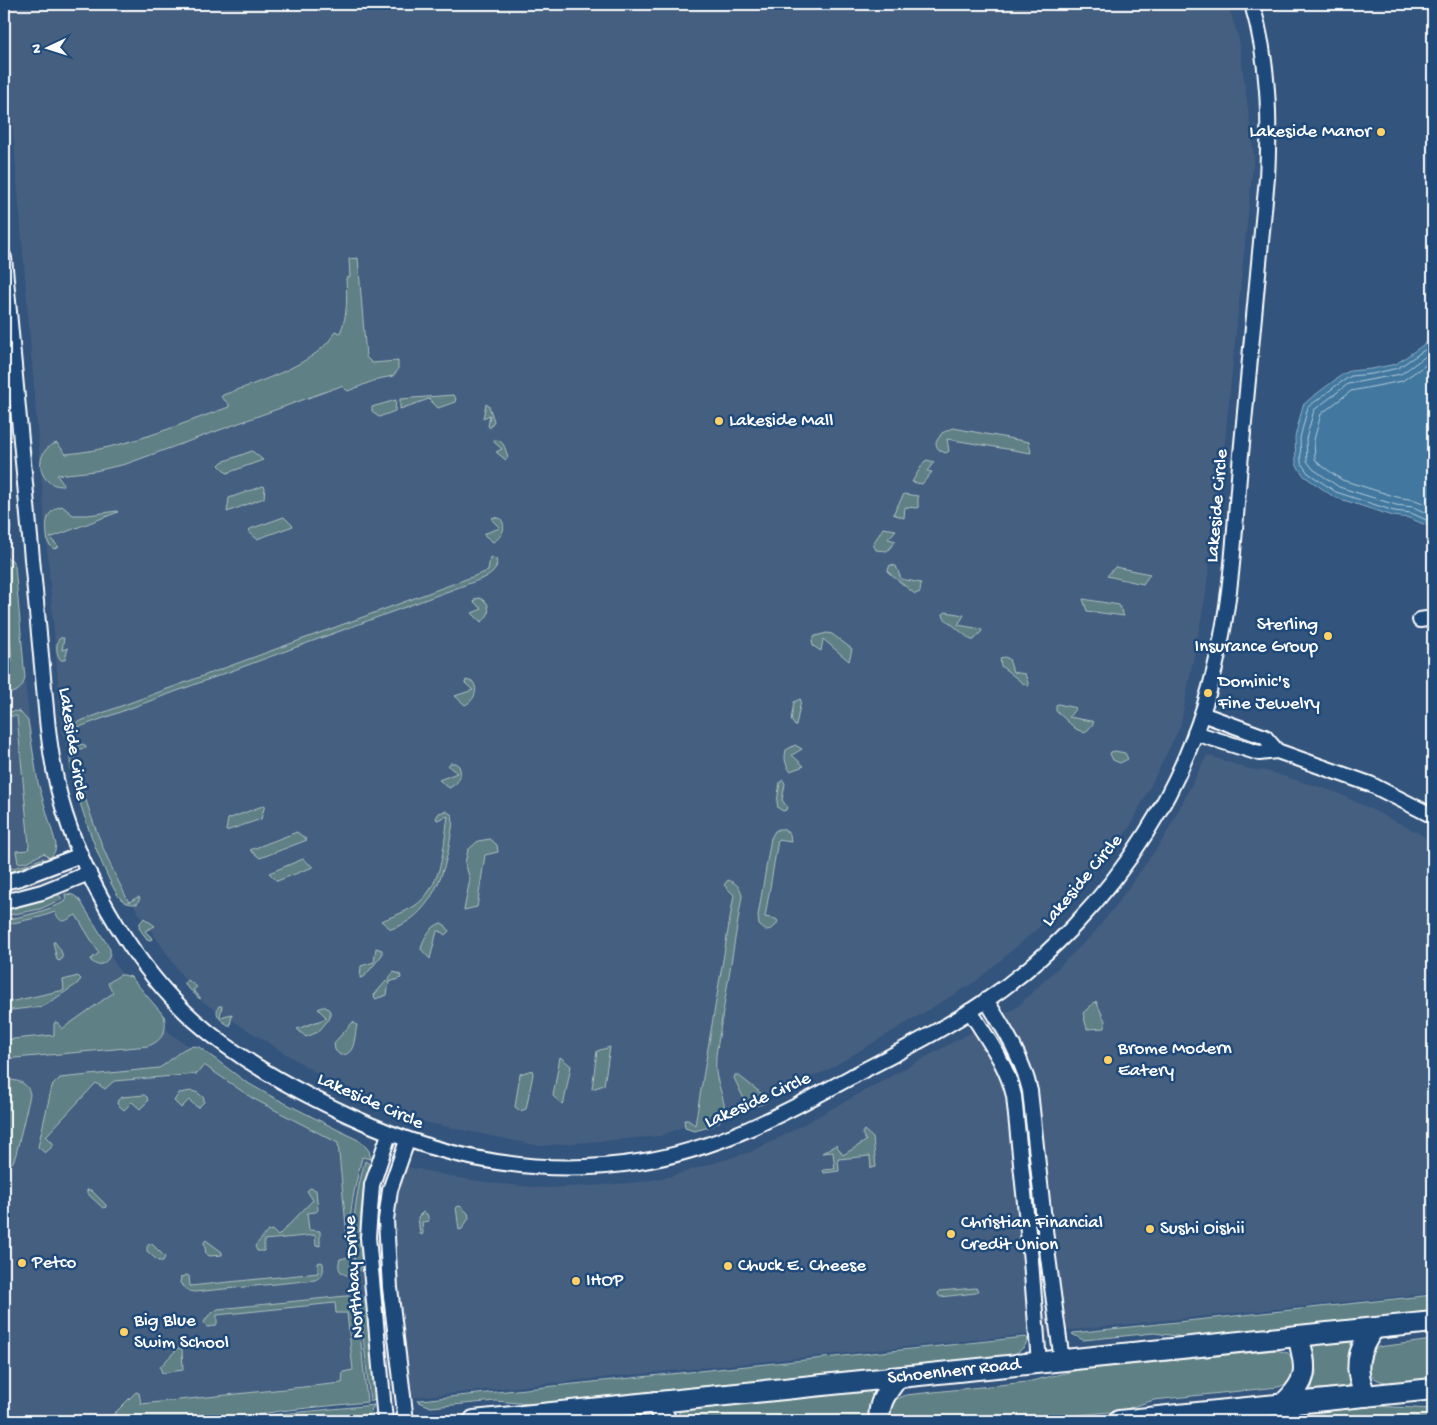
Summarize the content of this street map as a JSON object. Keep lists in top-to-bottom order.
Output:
{
  "streets": {
    "main road": ["Schoenherr Road"],
    "street": ["Lakeside Circle", "Northbay Drive"]
  },
  "crossings": [
    ["Lakeside Circle", "Northbay Drive"]
  ],
  "places": [
    "Lakeside Manor",
    "Lakeside Mall",
    "Sterling Insurance Group",
    "Dominic's Fine Jewelry",
    "Brome Modern Eatery",
    "Sushi Oishii",
    "Christian Financial Credit Union",
    "Petco",
    "Chuck E. Cheese",
    "IHOP",
    "Big Blue Swim School"
  ],
  "north": "left"
}
